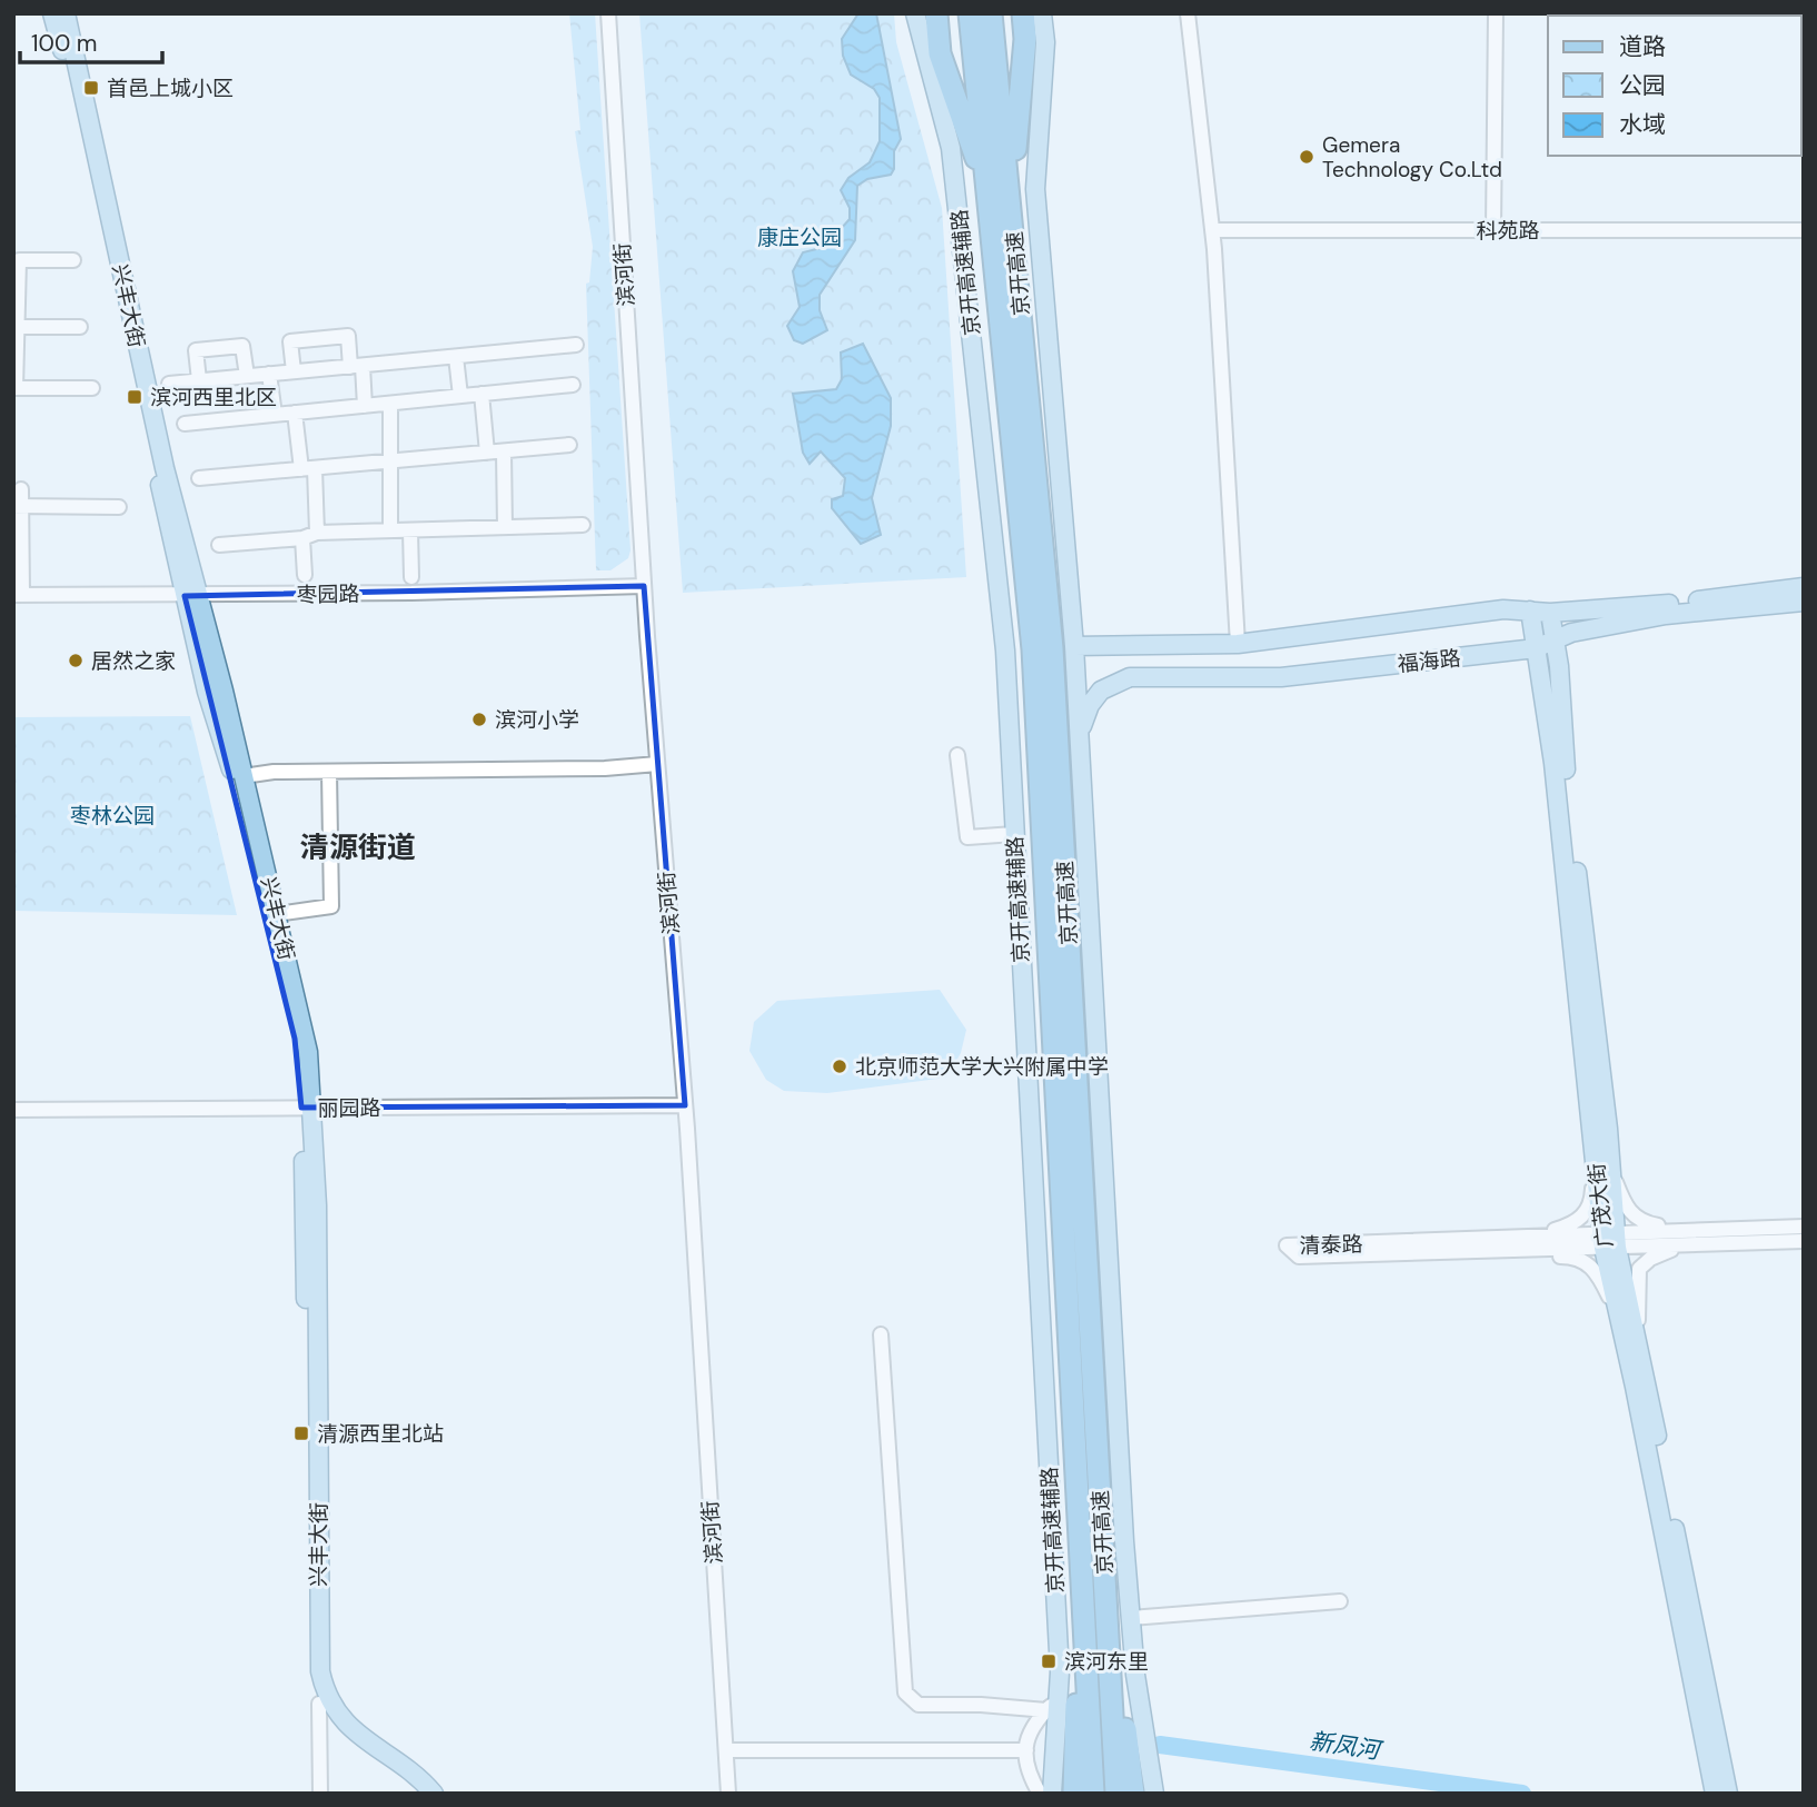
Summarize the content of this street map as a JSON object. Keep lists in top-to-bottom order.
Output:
{
  "streets": {
    "highway": ["京开高速"],
    "main road": [
      "京开高速辅路",
      "兴丰大街",
      "福海路",
      "广茂大街"
    ],
    "street": [
      "科苑路",
      "滨河街",
      "枣园路",
      "丽园路",
      "清泰路"
    ]
  },
  "crossings": [
    ["京开高速辅路", "京开高速"],
    ["滨河街", "枣园路"],
    ["滨河街", "丽园路"],
    ["兴丰大街", "枣园路"],
    ["兴丰大街", "丽园路"],
    ["福海路", "广茂大街"],
    ["广茂大街", "清泰路"]
  ],
  "districts": ["清源街道"],
  "water": ["新凤河"],
  "parks": ["康庄公园", "枣林公园"],
  "places": {
    "transit": [
      "首邑上城小区",
      "滨河西里北区",
      "清源西里北站",
      "滨河东里"
    ],
    "other": [
      "Gemera Technology Co.Ltd",
      "居然之家",
      "滨河小学",
      "北京师范大学大兴附属中学"
    ]
  },
  "legend": ["道路", "公园", "水域"],
  "scale_bar": "100 m"
}
